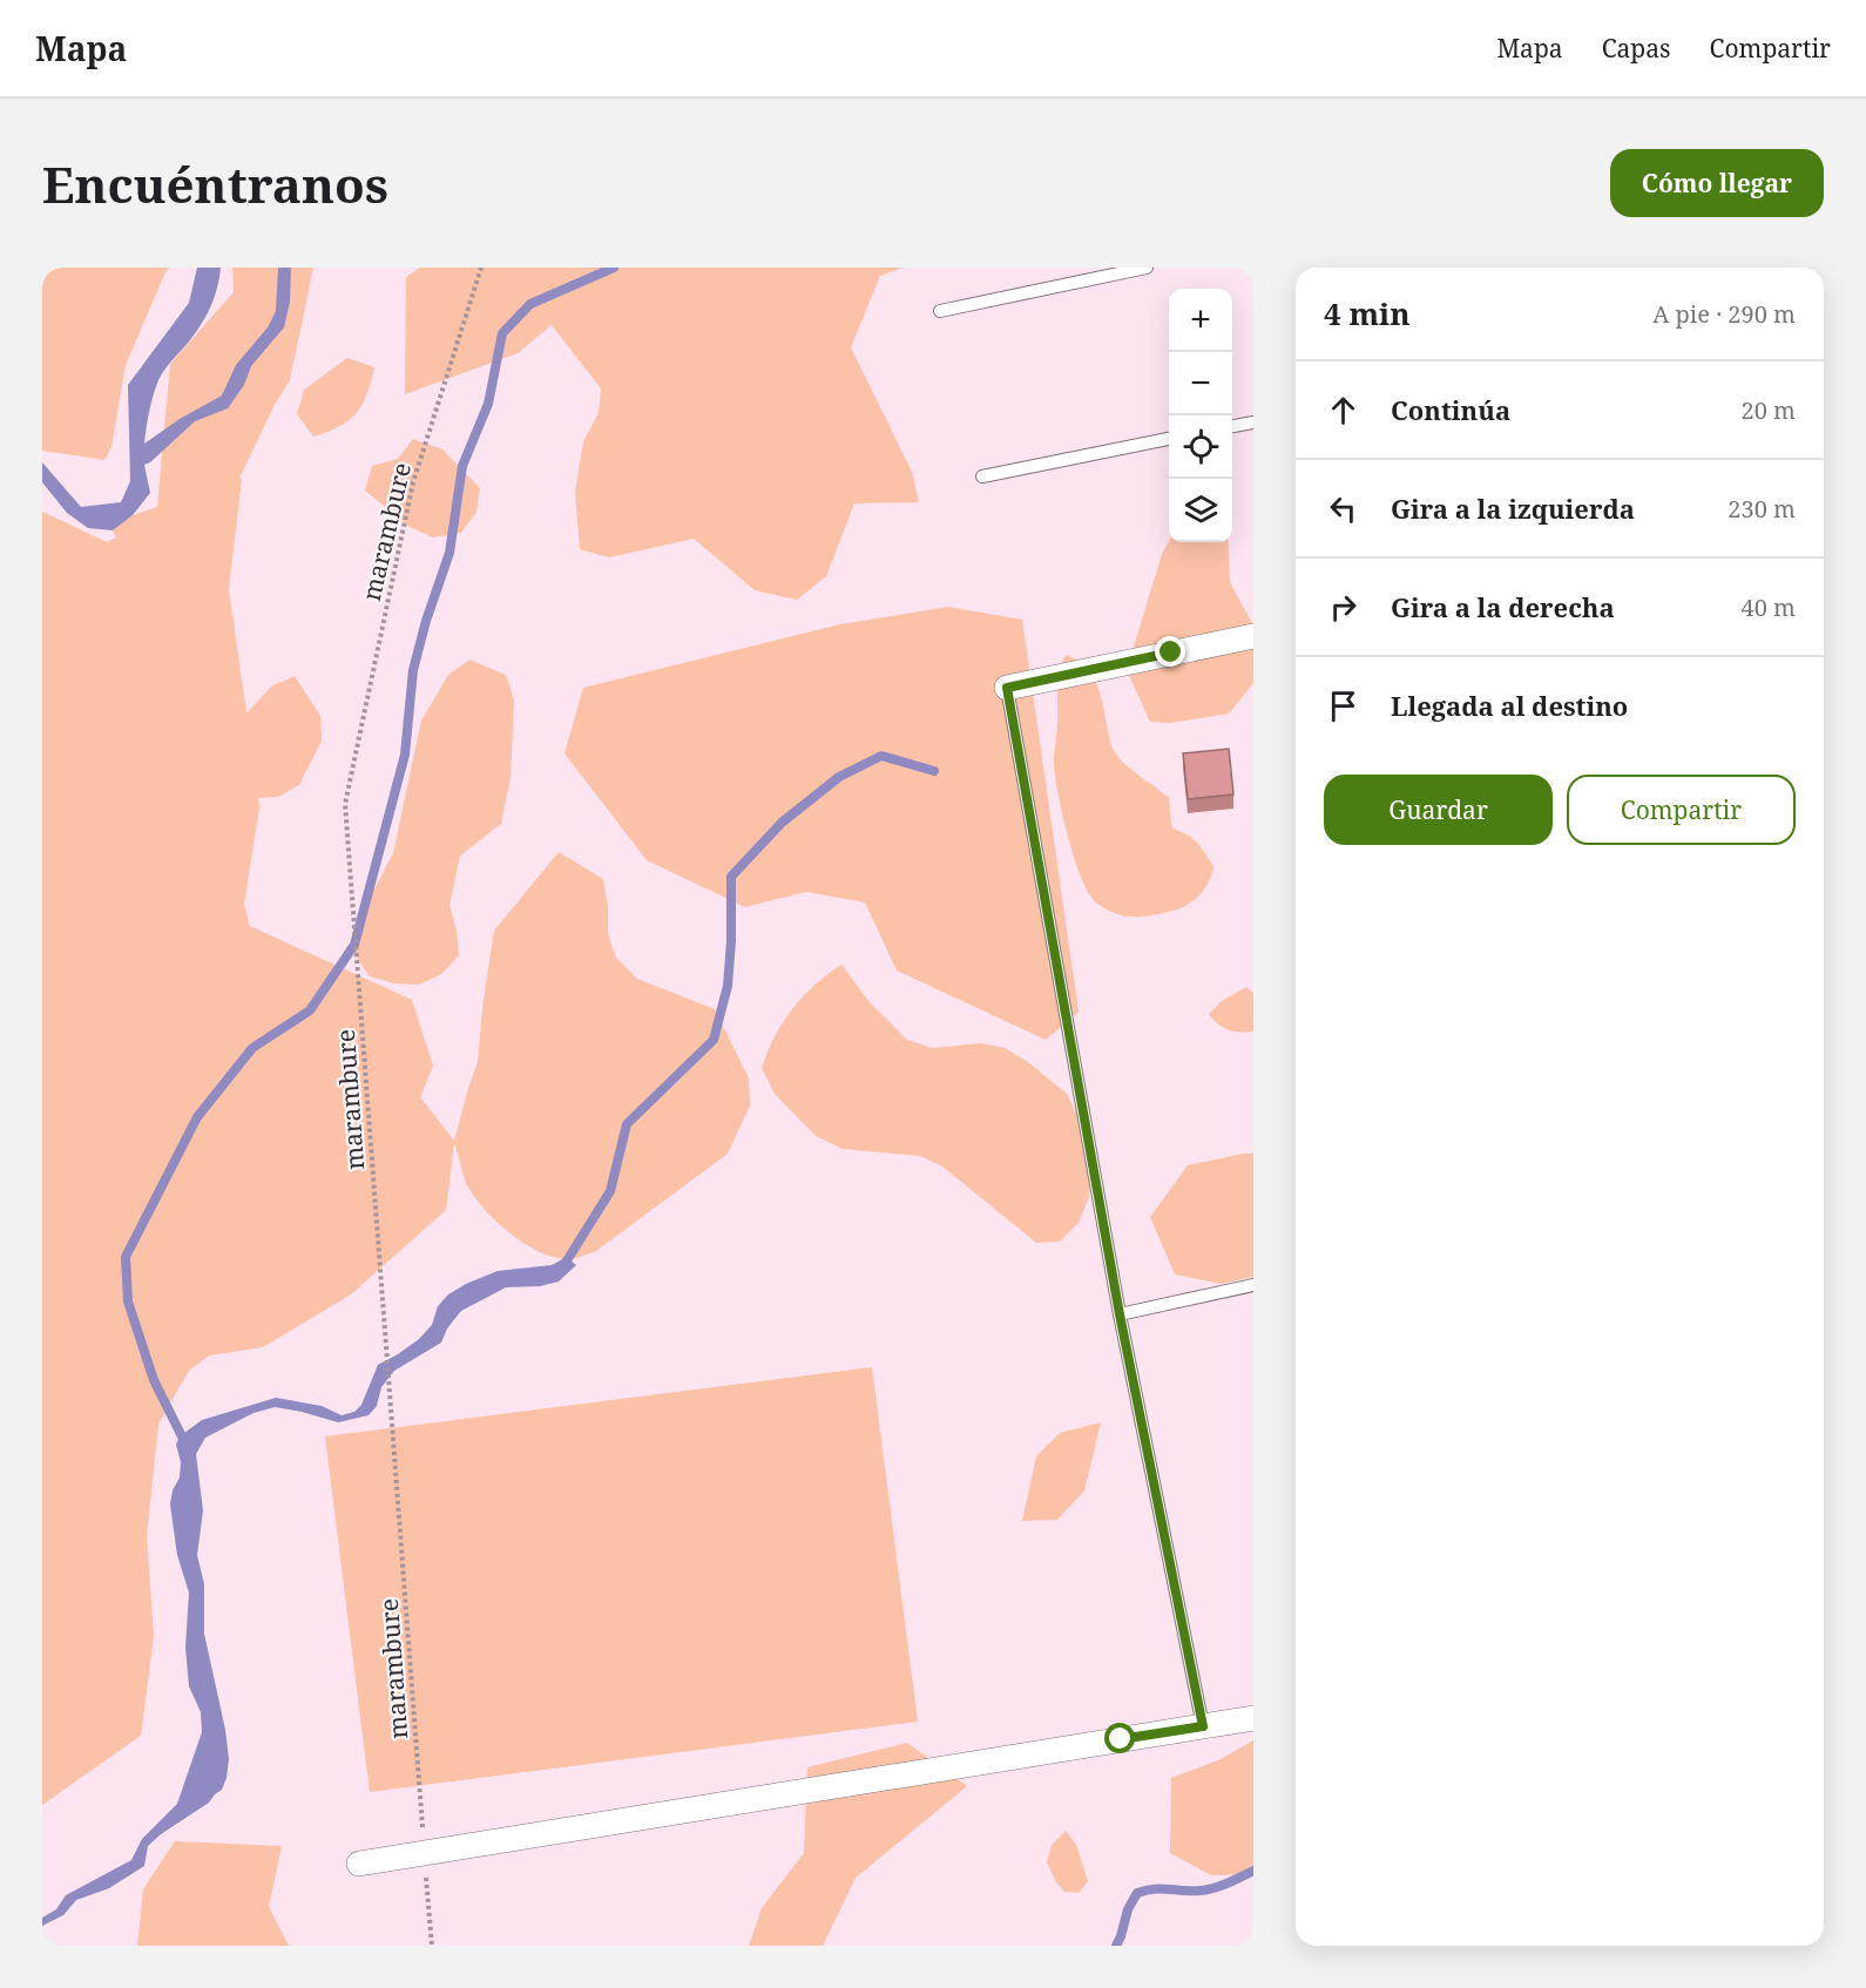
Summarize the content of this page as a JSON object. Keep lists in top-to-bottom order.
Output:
{
  "streets": {
    "path": ["marambure"]
  },
  "page": {
    "header": "Mapa",
    "nav": ["Mapa", "Capas", "Compartir"],
    "buttons": [
      "Cómo llegar",
      ["Guardar", "Compartir"]
    ],
    "title": "Encuéntranos",
    "heading": ["4 min", "A pie · 290 m"],
    "map_buttons": ["+", "−"],
    "list": [
      ["Continúa", "20 m"],
      ["Gira a la izquierda", "230 m"],
      ["Gira a la derecha", "40 m"],
      "Llegada al destino"
    ]
  }
}
